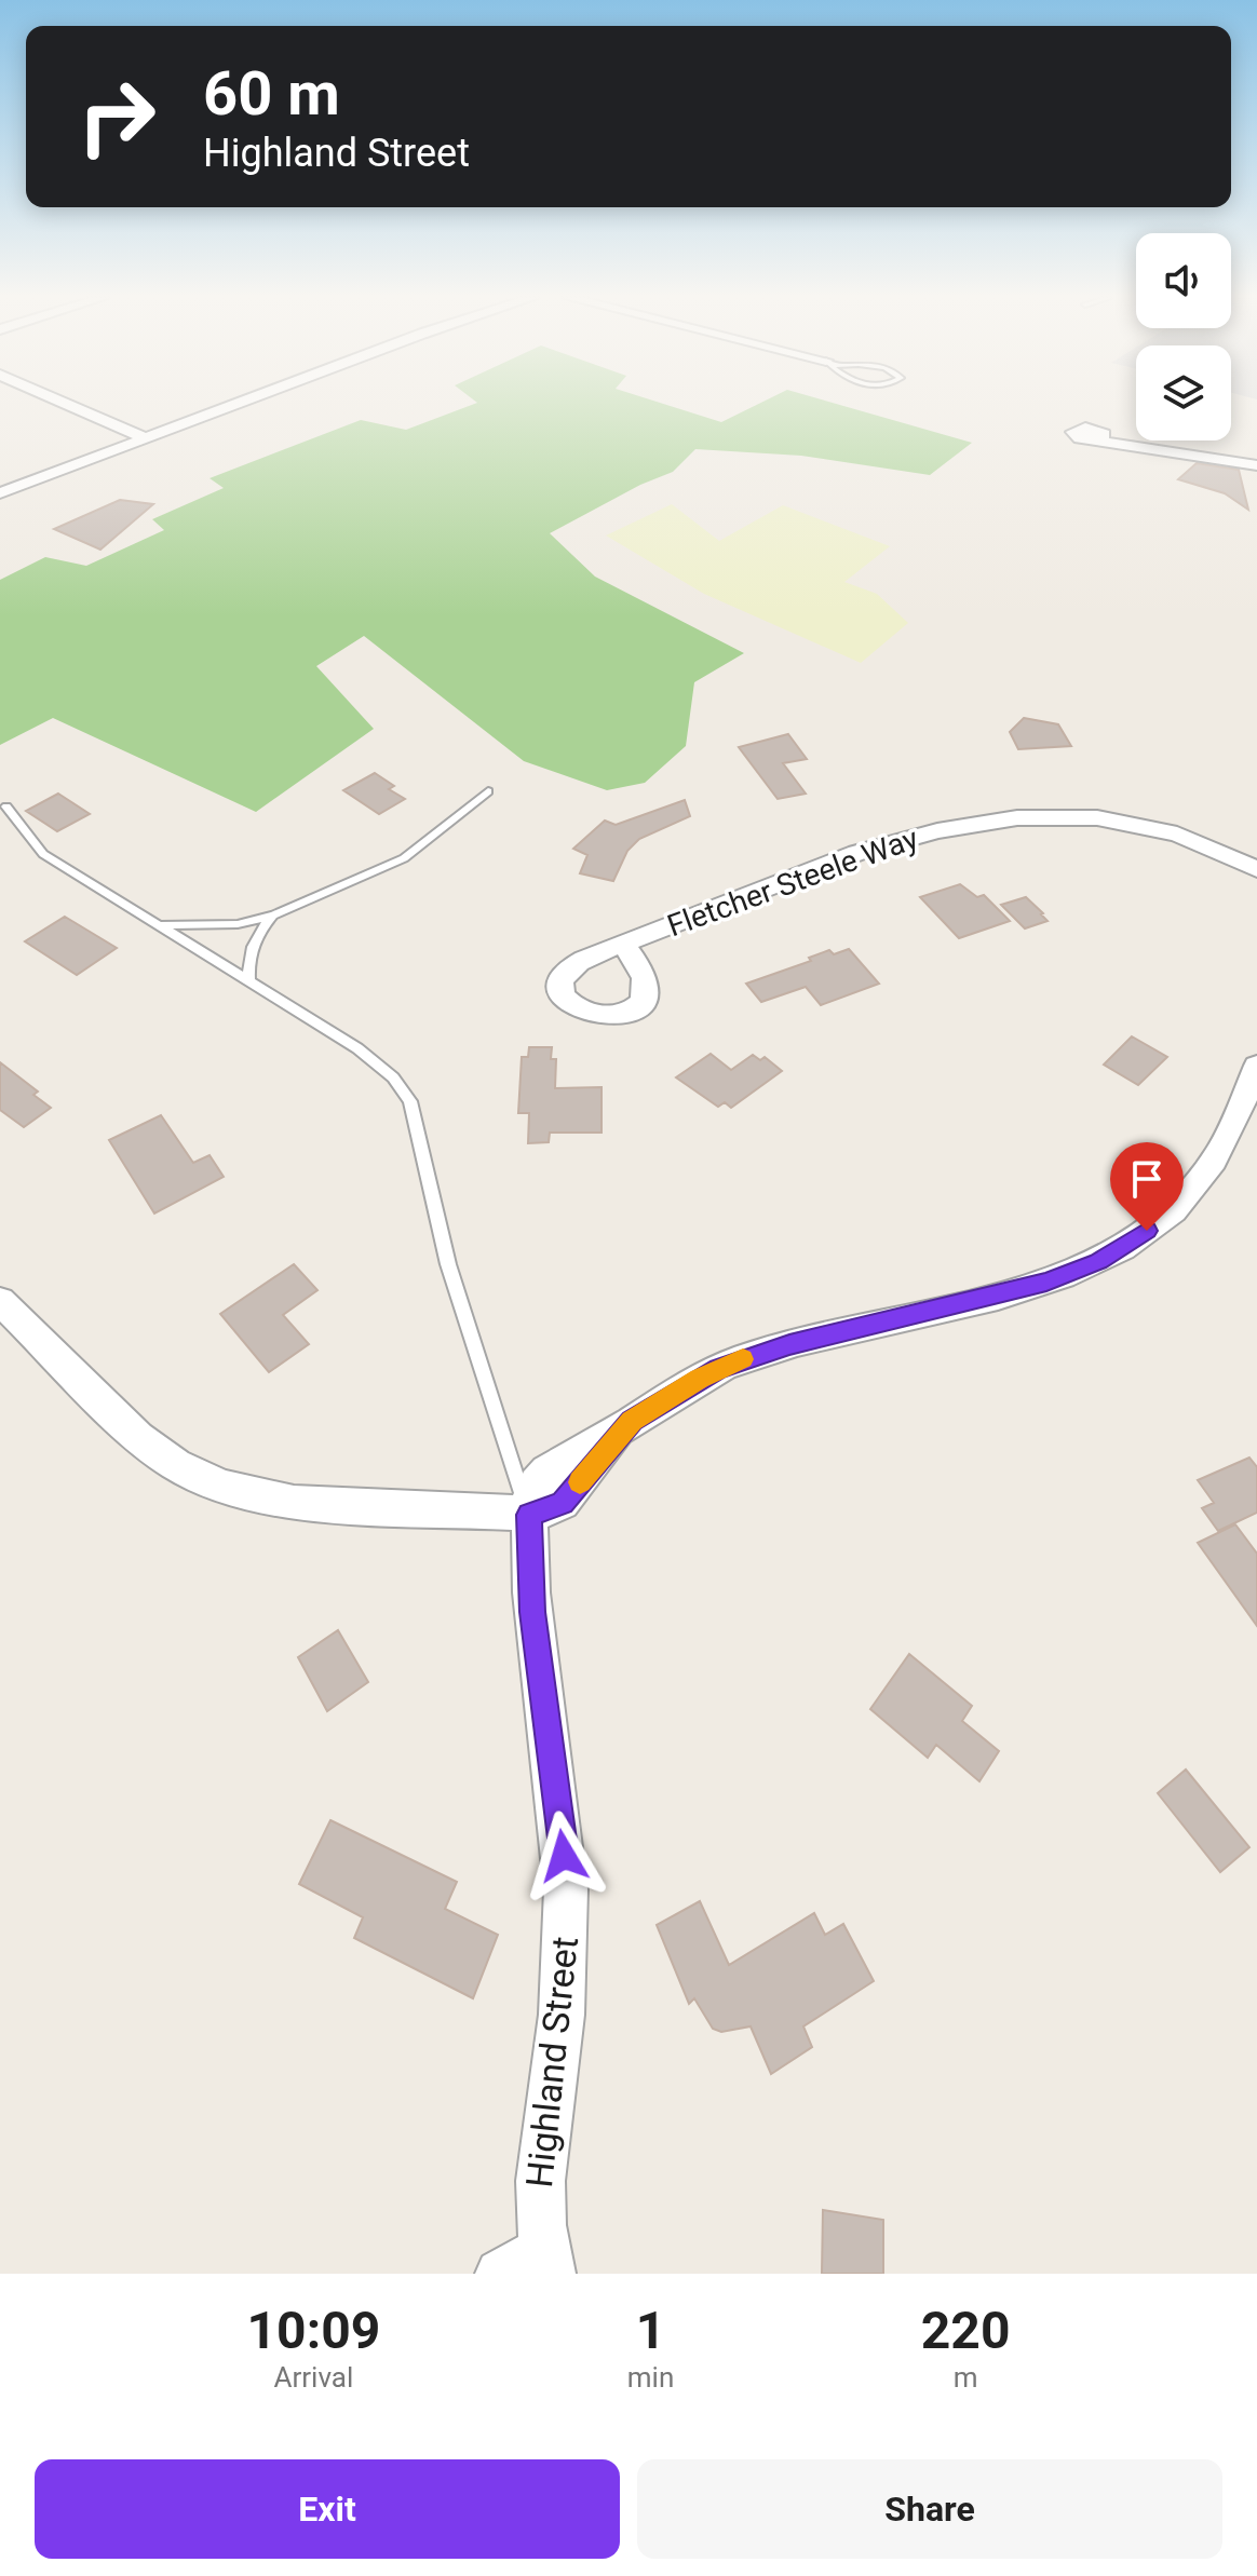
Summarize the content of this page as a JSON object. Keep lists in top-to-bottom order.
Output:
{
  "streets": {
    "street": ["Fletcher Steele Way", "Highland Street"]
  },
  "page": {
    "turn": ["60 m", "Highland Street"],
    "eta": [
      "10:09",
      "Arrival",
      "1",
      "min",
      "220",
      "m"
    ],
    "buttons": ["Exit", "Share"]
  }
}
